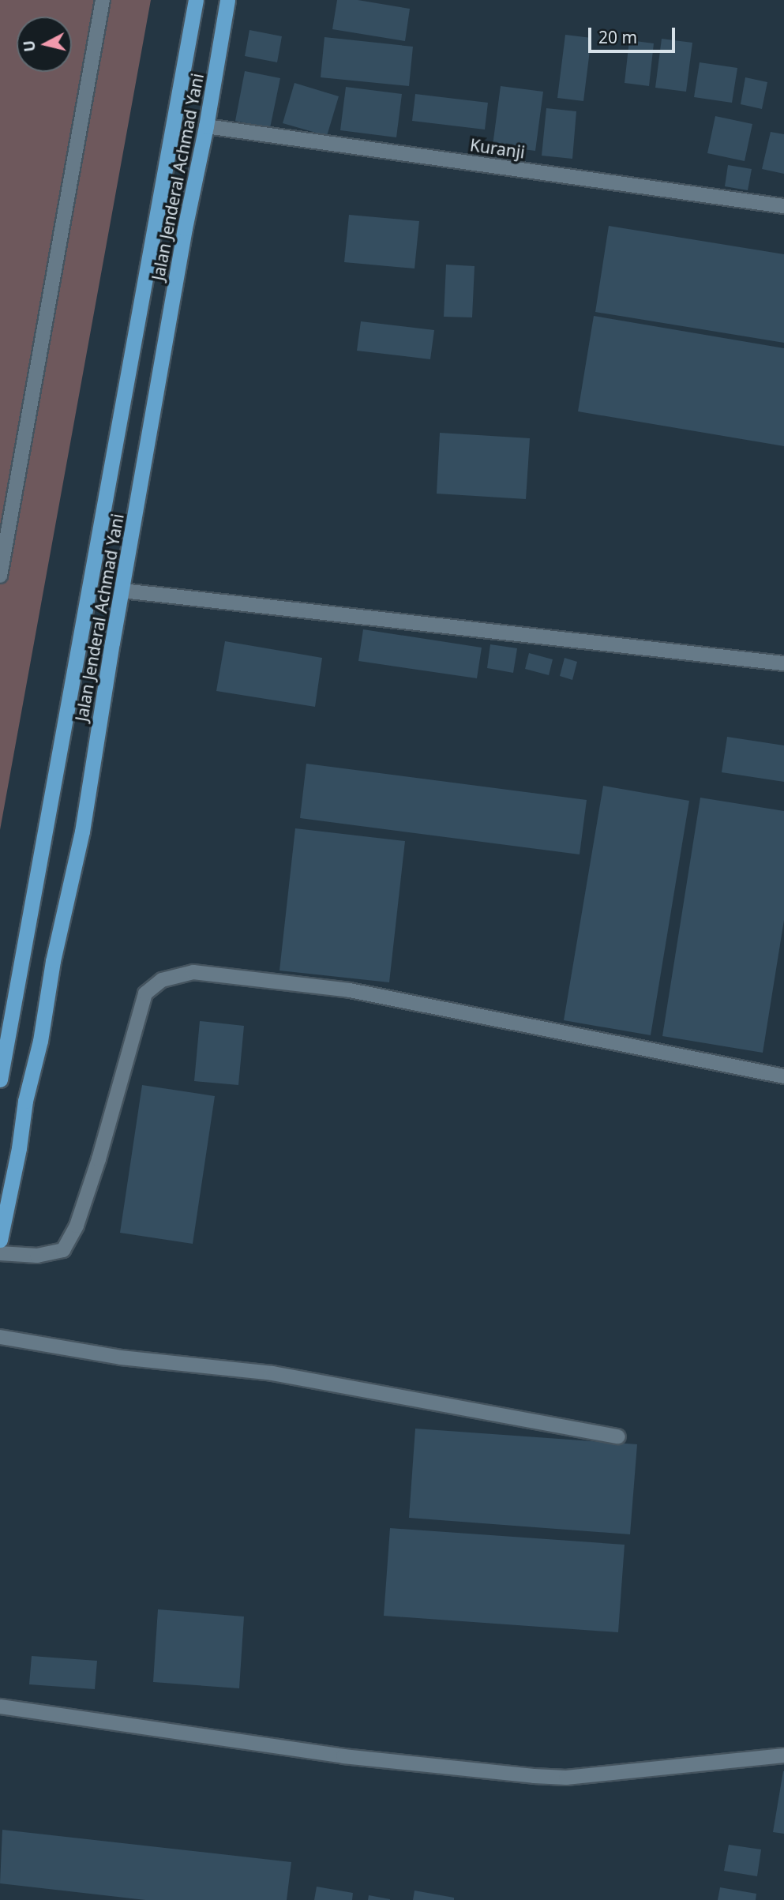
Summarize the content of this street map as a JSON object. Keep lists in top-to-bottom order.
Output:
{
  "streets": {
    "highway": ["Jalan Jenderal Achmad Yani"],
    "street": ["Kuranji"]
  },
  "crossings": [
    ["Kuranji", "Jalan Jenderal Achmad Yani"]
  ],
  "scale_bar": "20 m",
  "north": "left"
}
